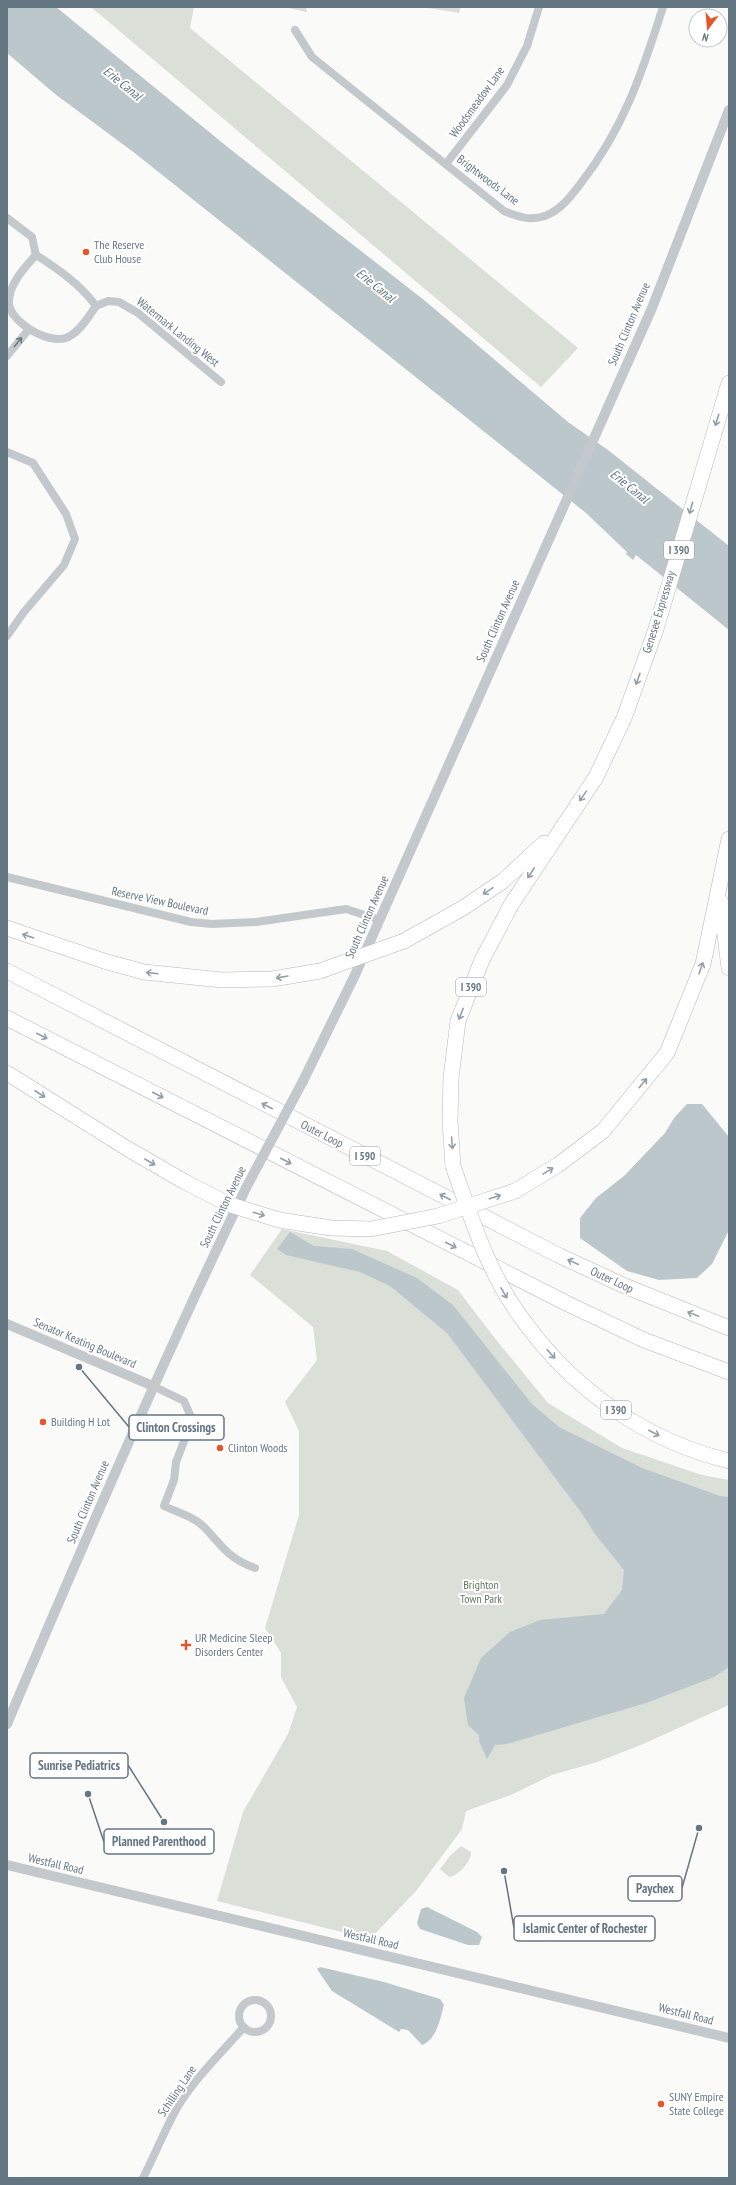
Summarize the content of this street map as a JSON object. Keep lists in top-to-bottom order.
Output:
{
  "streets": {
    "highway": [
      "I 390",
      "Genesee Expressway",
      "Outer Loop",
      "I 590"
    ],
    "street": [
      "Woodsmeadow Lane",
      "Brightwoods Lane",
      "South Clinton Avenue",
      "Watermark Landing West",
      "Reserve View Boulevard",
      "Senator Keating Boulevard",
      "Westfall Road",
      "Schilling Lane"
    ]
  },
  "crossings": [
    ["Woodsmeadow Lane", "Brightwoods Lane"],
    ["South Clinton Avenue", "Reserve View Boulevard"],
    ["South Clinton Avenue", "Senator Keating Boulevard"],
    ["I 390", "Genesee Expressway"]
  ],
  "one_way": ["Genesee Expressway"],
  "water": ["Erie Canal"],
  "parks": ["Brighton Town Park"],
  "places": {
    "other": [
      "The Reserve Club House",
      "Clinton Crossings",
      "Building H Lot",
      "Clinton Woods",
      "Planned Parenthood",
      "Sunrise Pediatrics",
      "Paychex",
      "Islamic Center of Rochester",
      "SUNY Empire State College"
    ],
    "health": ["UR Medicine Sleep Disorders Center"]
  },
  "north": "bottom"
}
